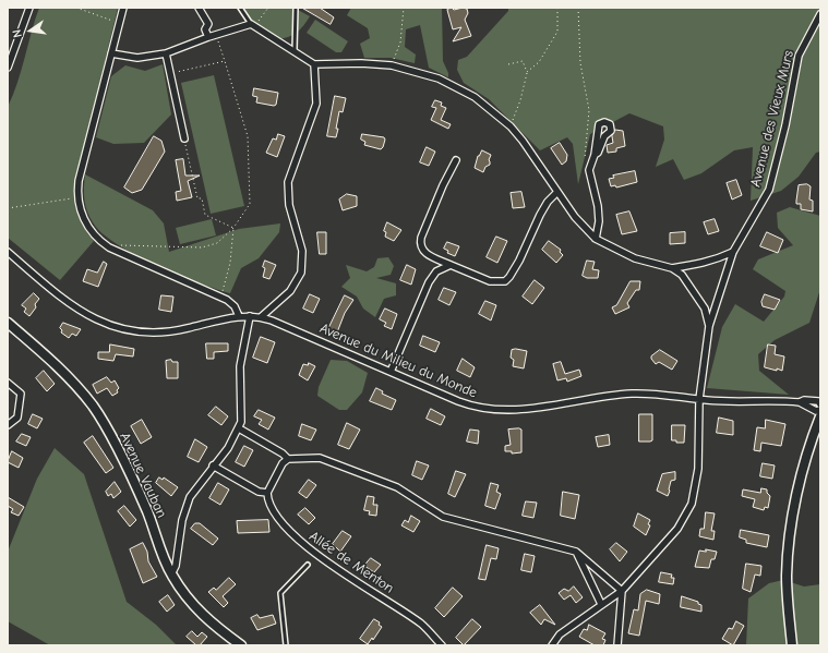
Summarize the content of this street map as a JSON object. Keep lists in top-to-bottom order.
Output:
{
  "streets": {
    "main road": ["Avenue Vauban"],
    "street": ["Avenue des Vieux Murs", "Avenue du Milieu du Monde", "Allée de Menton"]
  },
  "north": "left"
}
